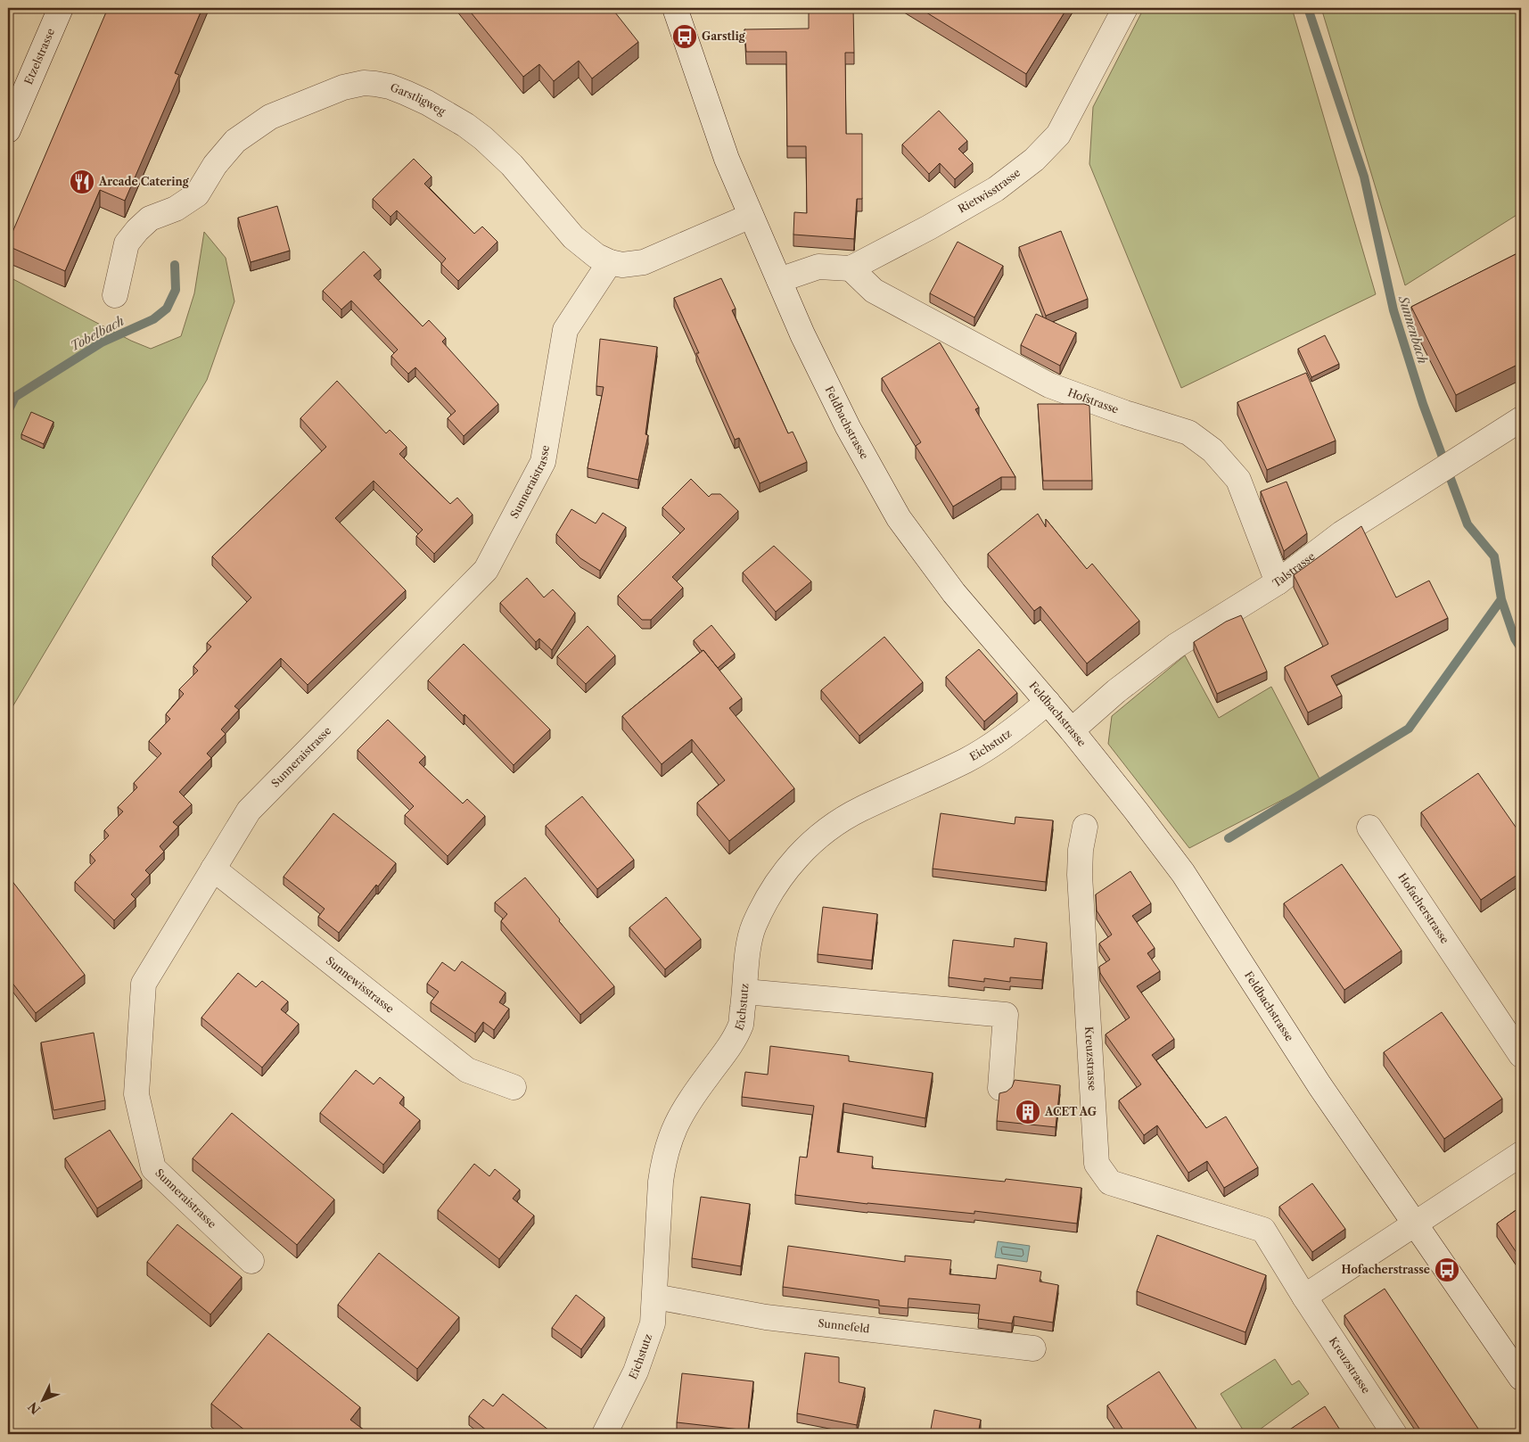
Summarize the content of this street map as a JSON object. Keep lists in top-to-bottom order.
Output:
{
  "streets": {
    "street": [
      "Etzelstrasse",
      "Garstligweg",
      "Rietwisstrasse",
      "Hofstrasse",
      "Feldbachstrasse",
      "Sunneraistrasse",
      "Talstrasse",
      "Eichstutz",
      "Hofacherstrasse",
      "Sunnewisstrasse",
      "Kreuzstrasse",
      "Sunnefeld"
    ]
  },
  "crossings": [
    ["Garstligweg", "Feldbachstrasse"],
    ["Garstligweg", "Sunneraistrasse"],
    ["Rietwisstrasse", "Hofstrasse"],
    ["Hofstrasse", "Talstrasse"],
    ["Feldbachstrasse", "Talstrasse"],
    ["Feldbachstrasse", "Eichstutz"],
    ["Sunneraistrasse", "Sunnewisstrasse"],
    ["Eichstutz", "Sunnefeld"]
  ],
  "water": ["Sunnenbach", "Tobelbach"],
  "places": {
    "bus stop": ["Garstlig", "Hofacherstrasse"],
    "restaurant": ["Arcade Catering"],
    "building": ["ACET AG"]
  },
  "north": "bottom left"
}
